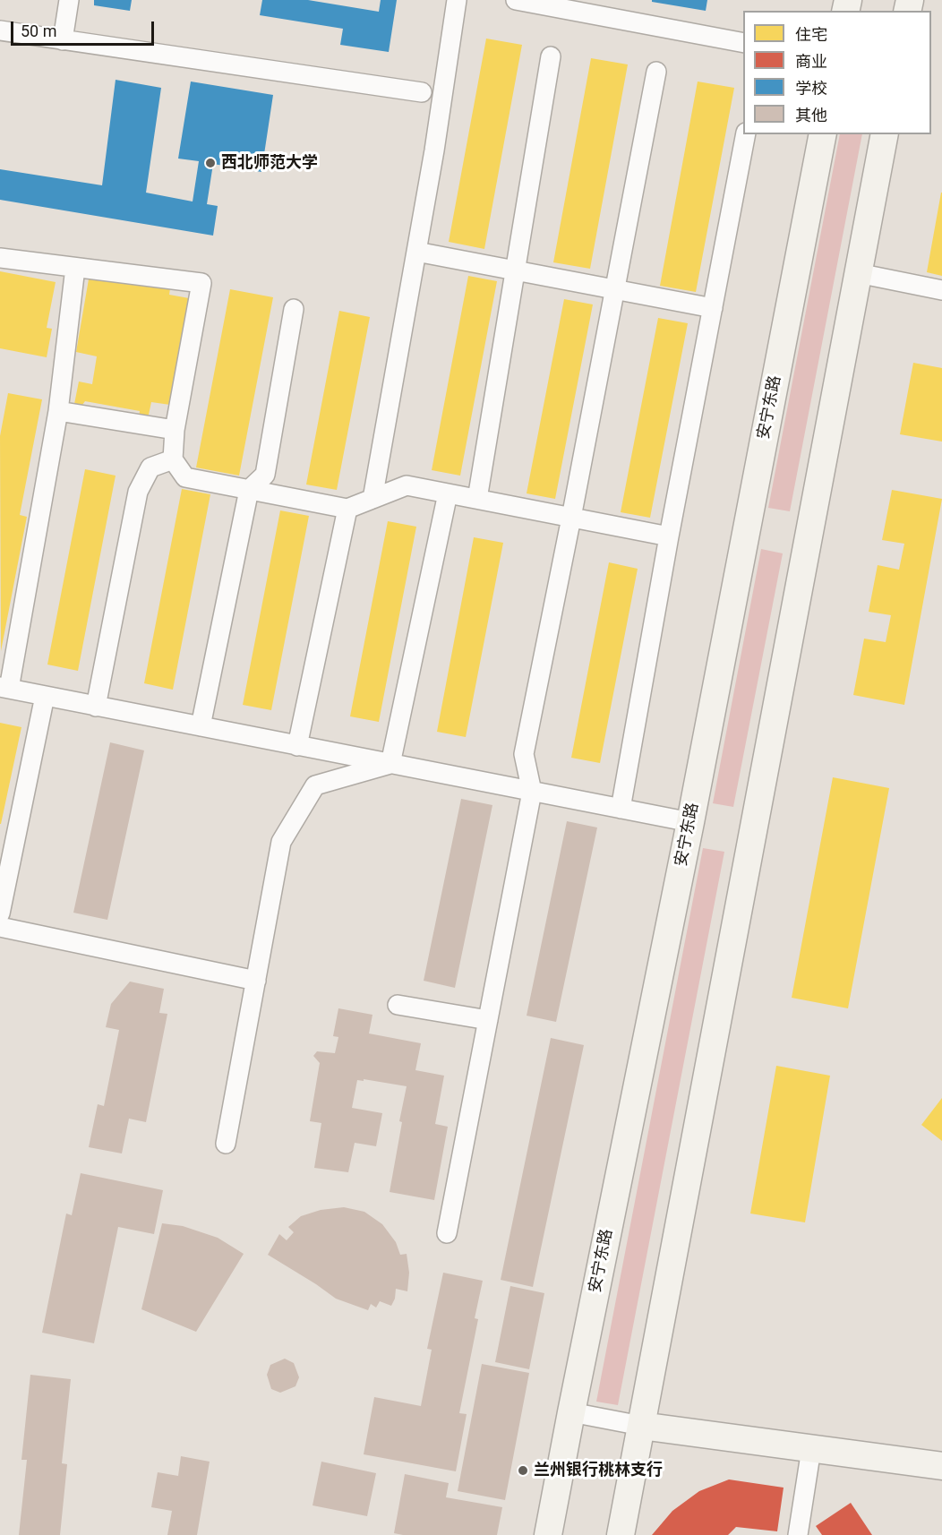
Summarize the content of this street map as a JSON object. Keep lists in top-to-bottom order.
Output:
{
  "streets": {
    "main road": ["安宁东路"]
  },
  "places": ["西北师范大学", "兰州银行桃林支行"],
  "legend": [
    "住宅",
    "商业",
    "学校",
    "其他"
  ],
  "scale_bar": "50 m"
}
